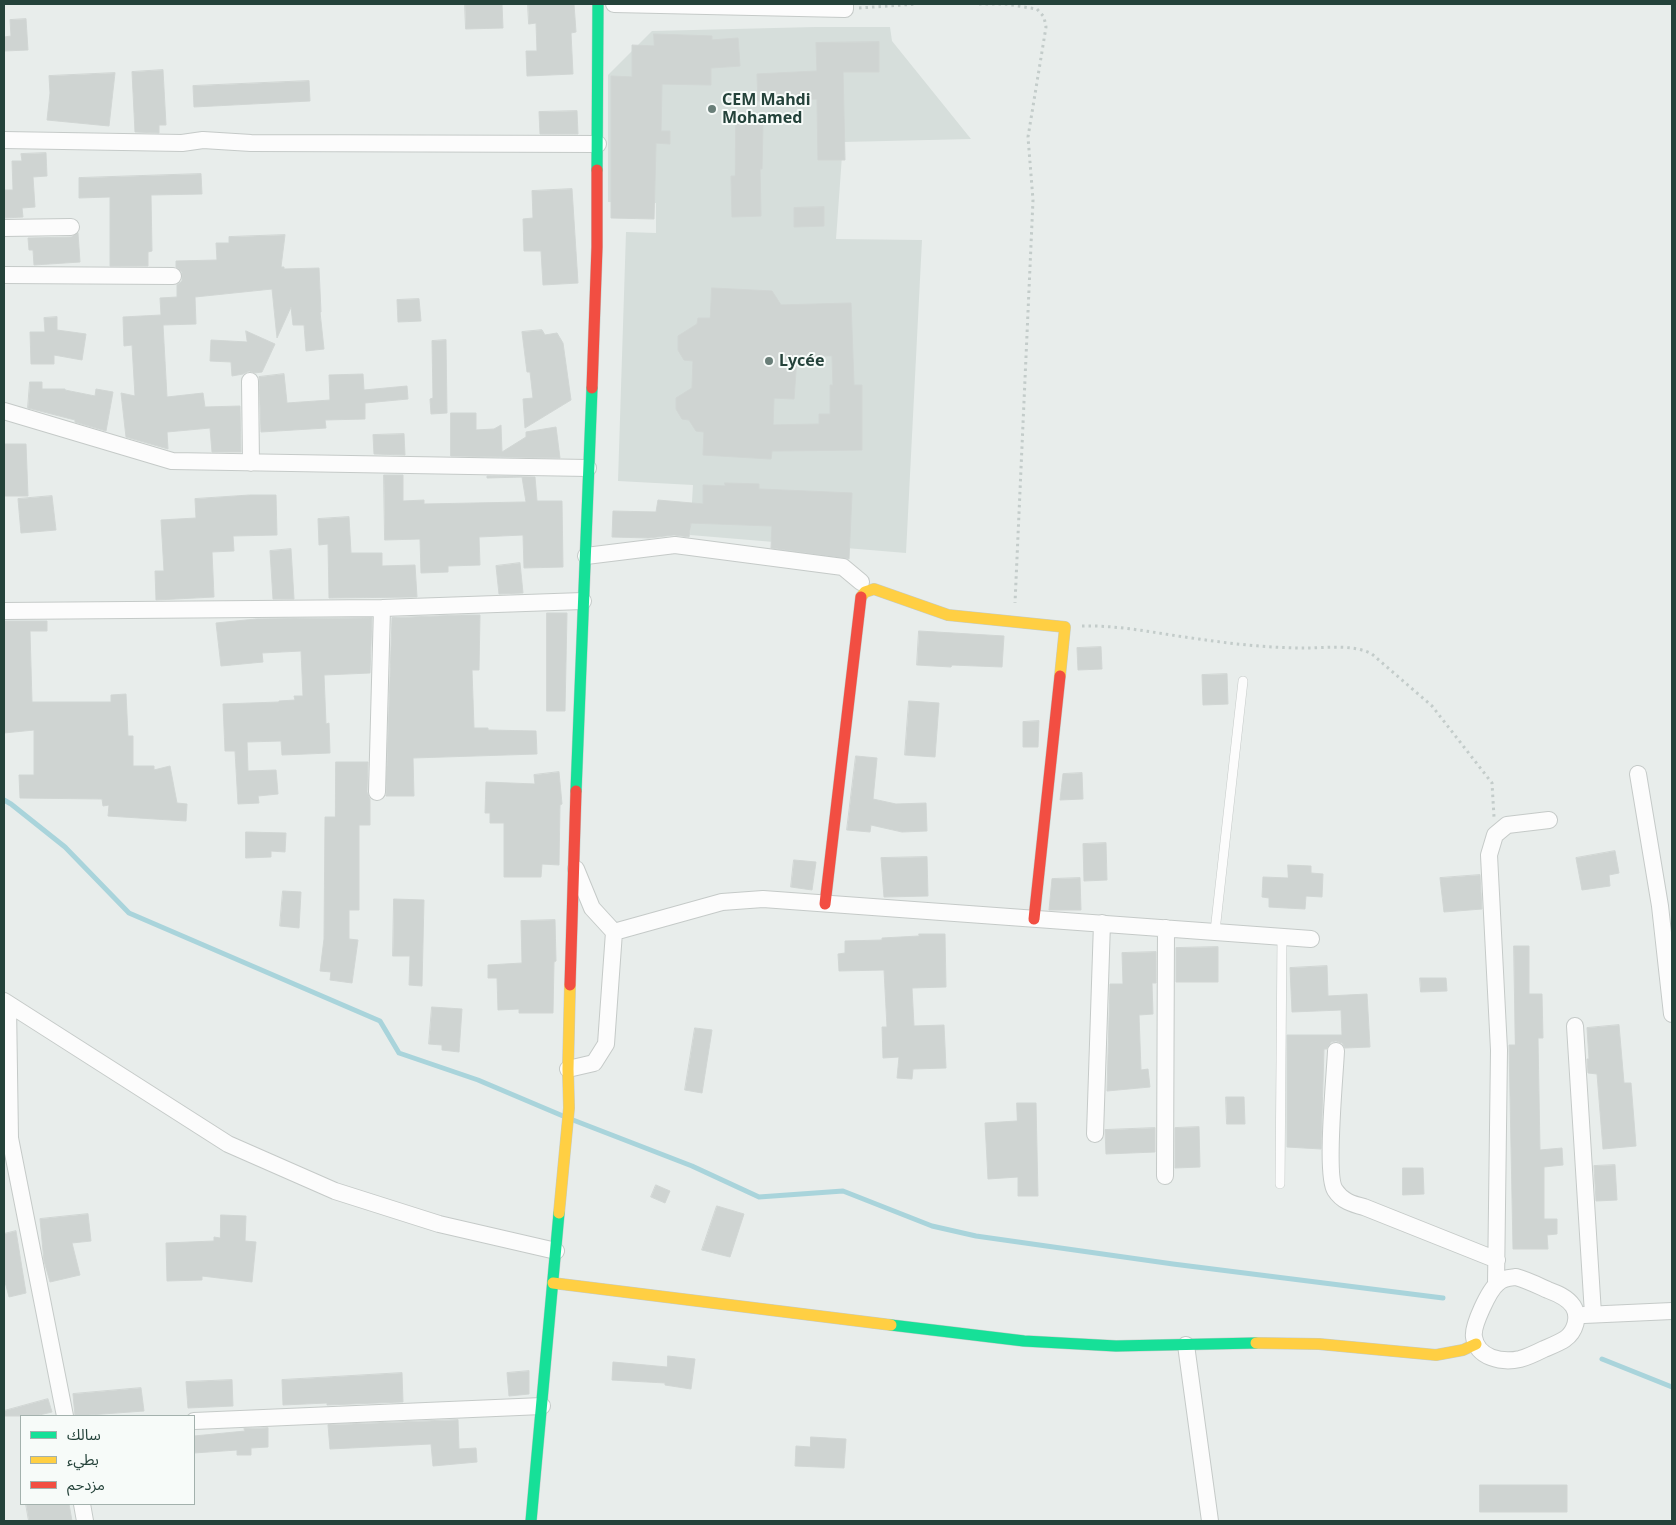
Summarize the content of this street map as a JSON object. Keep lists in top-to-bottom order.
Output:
{
  "places": ["CEM Mahdi Mohamed", "Lycée"],
  "legend": ["سالك", "بطيء", "مزدحم"]
}
